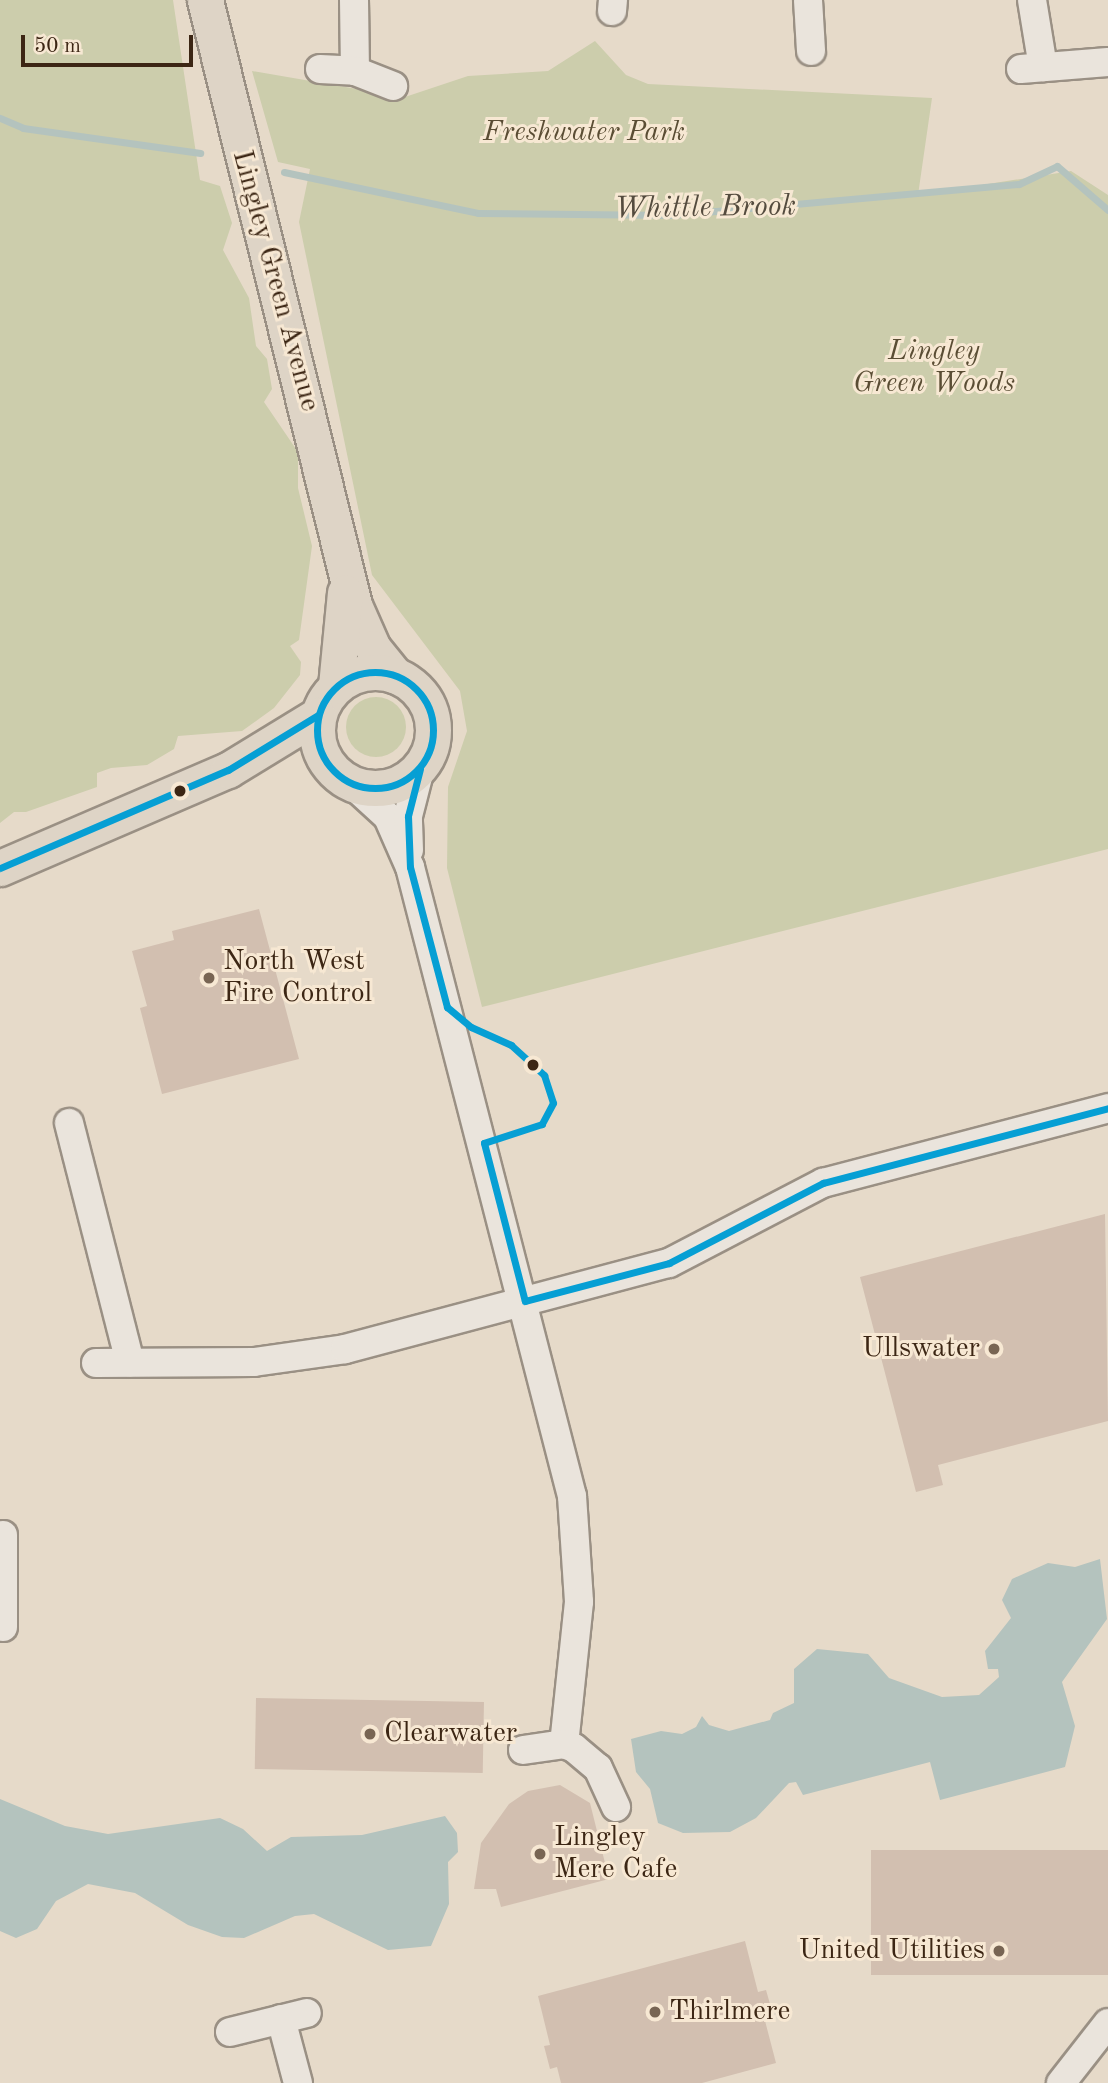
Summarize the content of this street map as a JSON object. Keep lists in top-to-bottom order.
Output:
{
  "streets": {
    "main road": ["Lingley Green Avenue"]
  },
  "water": ["Whittle Brook"],
  "parks": ["Freshwater Park", "Lingley Green Woods"],
  "places": [
    "North West Fire Control",
    "Ullswater",
    "Clearwater",
    "Lingley Mere Cafe",
    "United Utilities",
    "Thirlmere"
  ],
  "scale_bar": "50 m"
}
